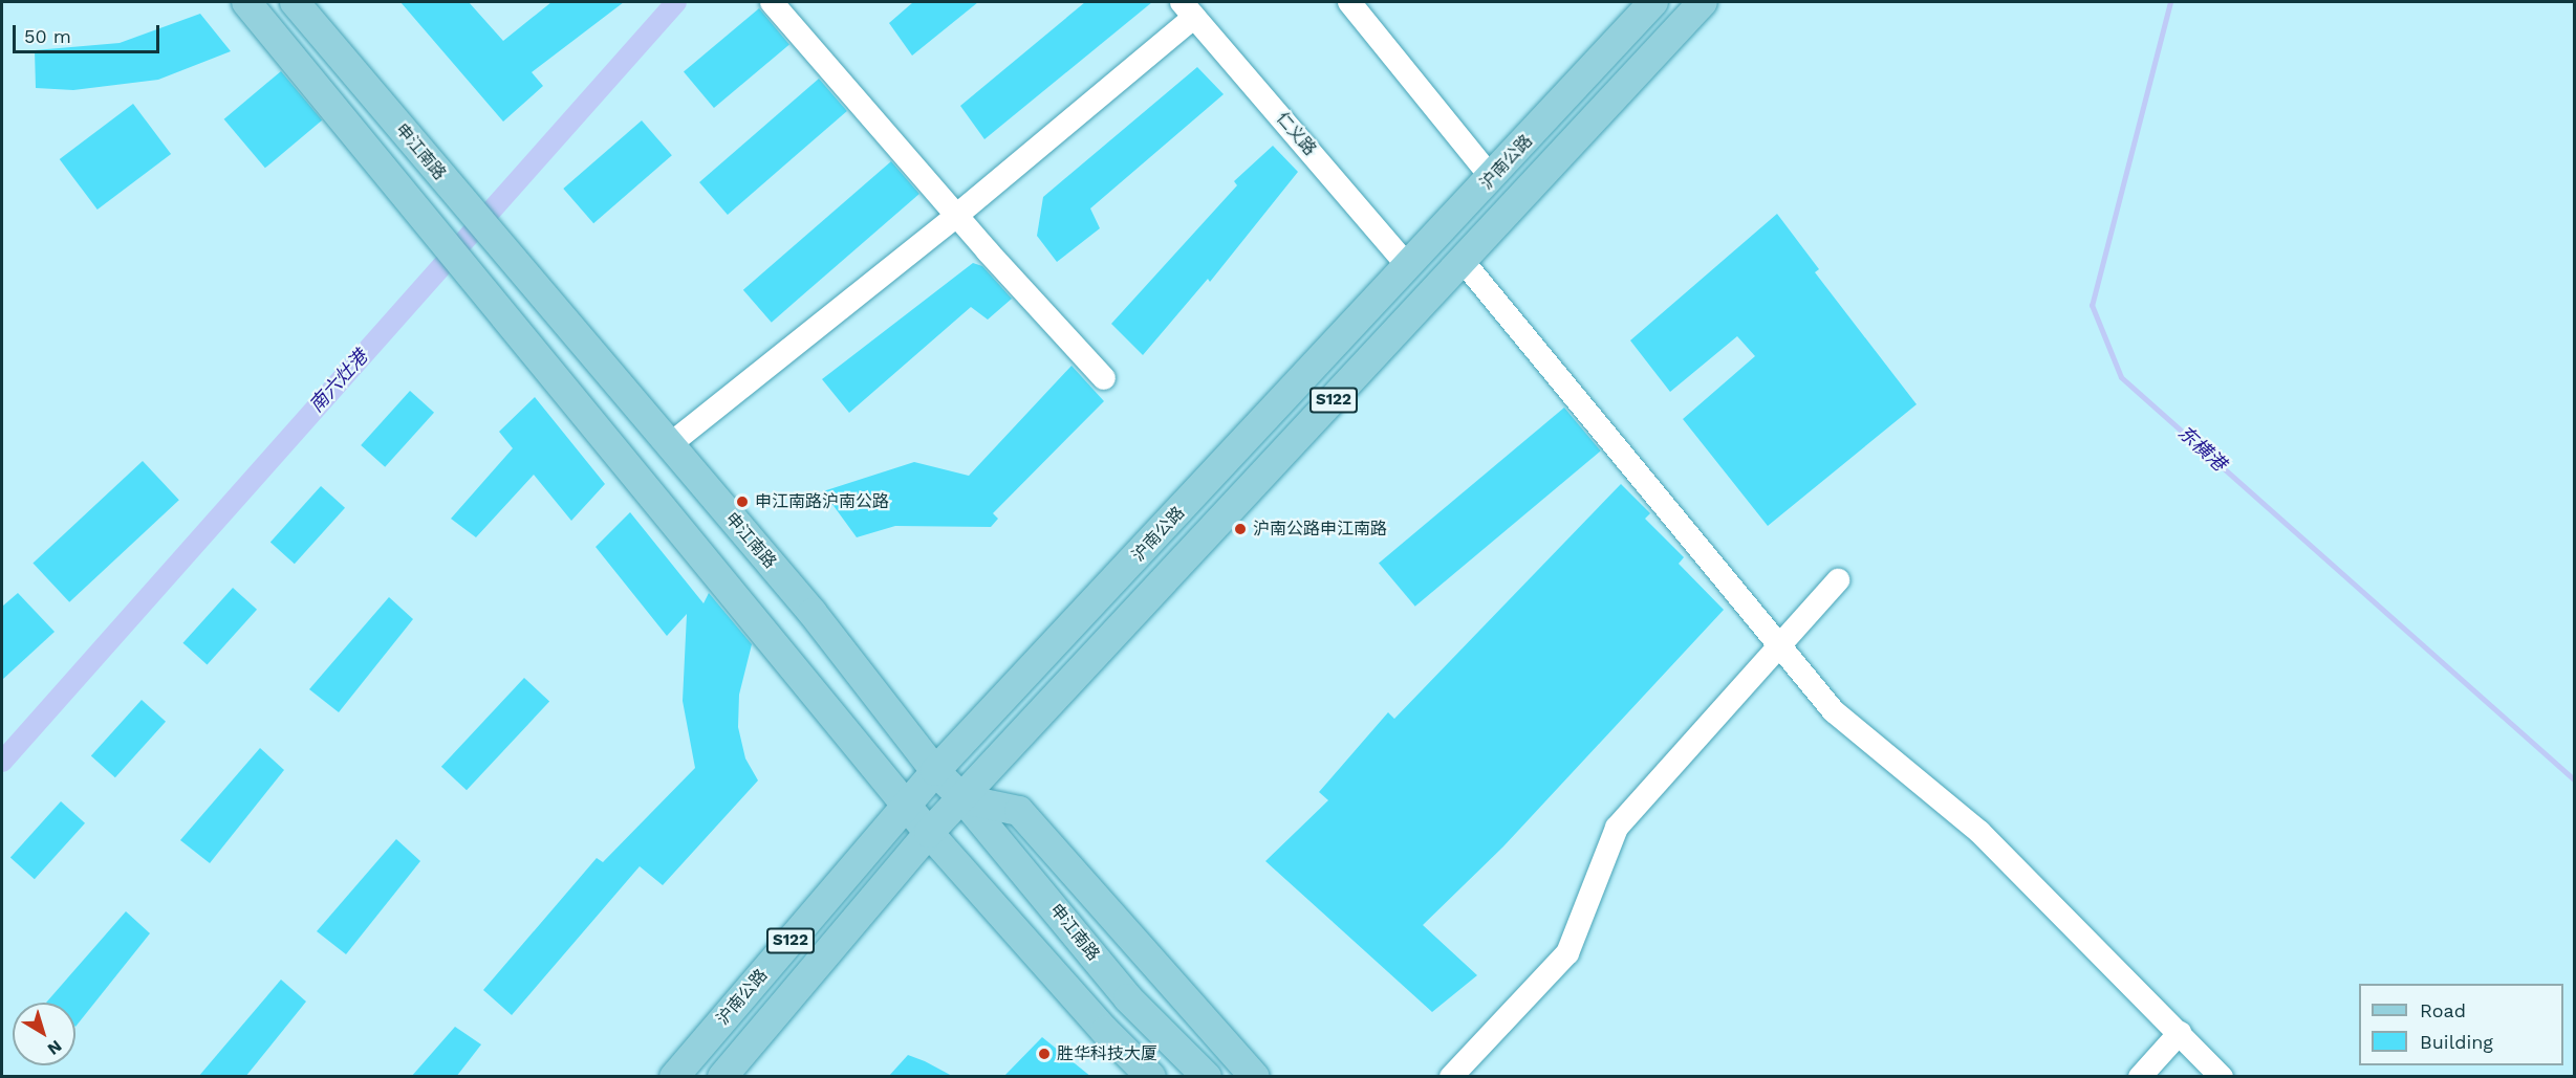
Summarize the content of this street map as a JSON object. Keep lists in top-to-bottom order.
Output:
{
  "streets": {
    "main road": ["申江南路", "沪南公路", "S122"],
    "street": ["仁义路"]
  },
  "crossings": [
    ["仁义路", "沪南公路"],
    ["申江南路", "沪南公路"]
  ],
  "water": ["南六灶港", "东横港"],
  "places": ["申江南路沪南公路", "沪南公路申江南路", "胜华科技大厦"],
  "legend": ["Road", "Building"],
  "scale_bar": "50 m",
  "north": "bottom right"
}
